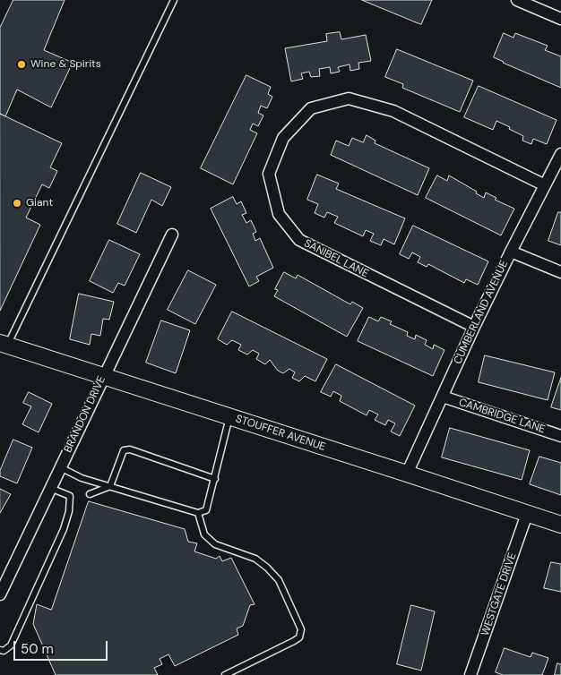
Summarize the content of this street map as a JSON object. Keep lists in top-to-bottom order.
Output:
{
  "streets": {
    "street": [
      "SANIBEL LANE",
      "CUMBERLAND AVENUE",
      "BRANDON DRIVE",
      "CAMBRIDGE LANE",
      "STOUFFER AVENUE",
      "WESTGATE DRIVE"
    ]
  },
  "crossings": [
    ["SANIBEL LANE", "CUMBERLAND AVENUE"],
    ["CUMBERLAND AVENUE", "CAMBRIDGE LANE"],
    ["CUMBERLAND AVENUE", "STOUFFER AVENUE"],
    ["BRANDON DRIVE", "STOUFFER AVENUE"],
    ["STOUFFER AVENUE", "WESTGATE DRIVE"]
  ],
  "places": ["Wine & Spirits", "Giant"],
  "scale_bar": "50 m"
}
